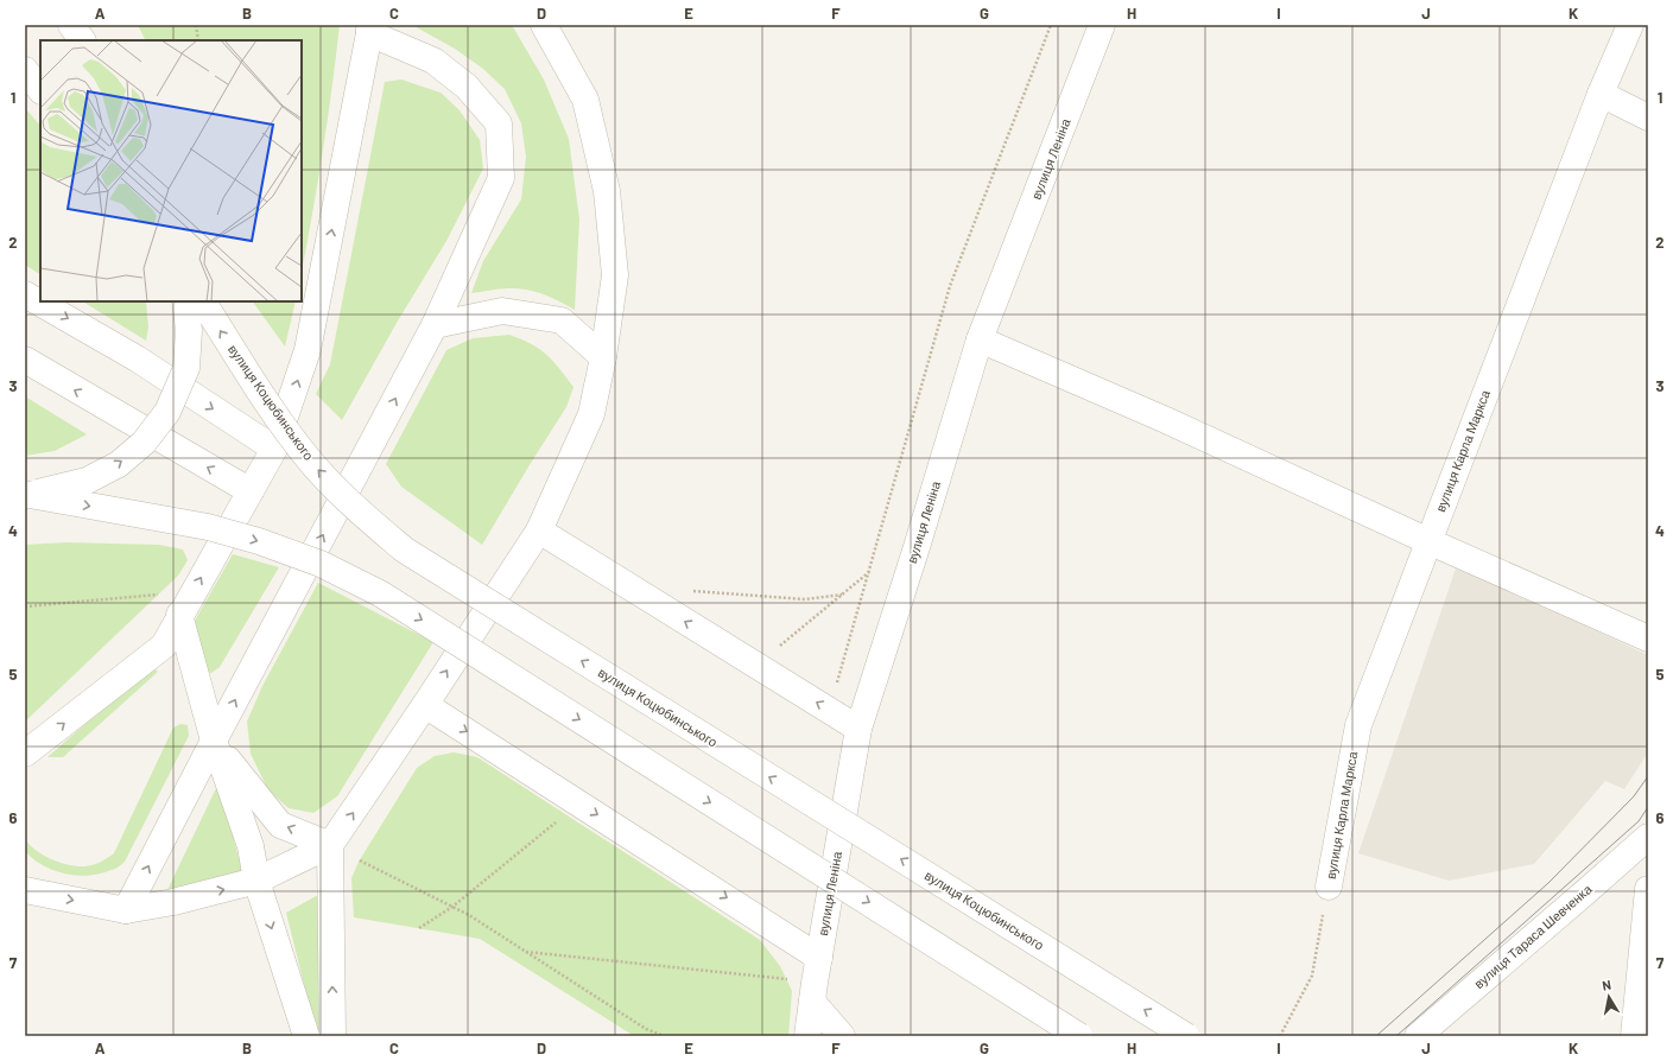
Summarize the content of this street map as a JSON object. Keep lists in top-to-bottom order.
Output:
{
  "streets": {
    "street": [
      "вулиця Леніна",
      "вулиця Коцюбинського",
      "вулиця Карла Маркса",
      "вулиця Тараса Шевченка"
    ]
  },
  "north": "top",
  "grid": {
    "columns": [
      "A",
      "B",
      "C",
      "D",
      "E",
      "F",
      "G",
      "H",
      "I",
      "J",
      "K"
    ],
    "rows": [
      "1",
      "2",
      "3",
      "4",
      "5",
      "6",
      "7"
    ]
  }
}
